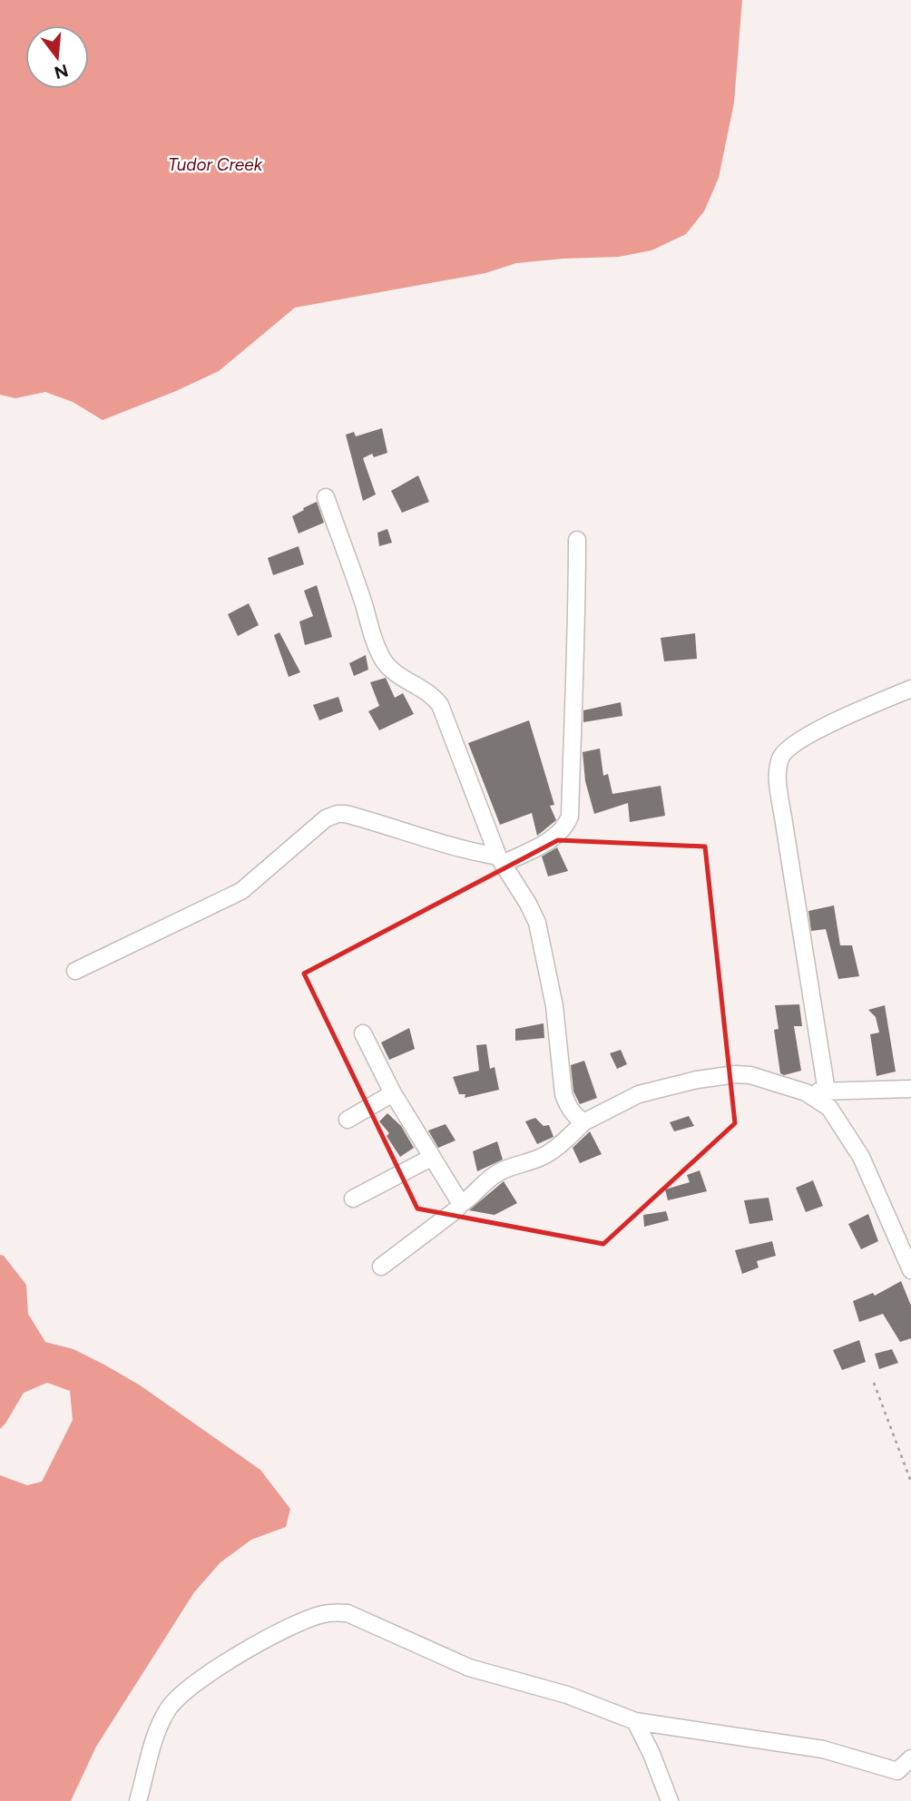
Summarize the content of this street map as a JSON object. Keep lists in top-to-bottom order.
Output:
{
  "water": ["Tudor Creek"],
  "north": "bottom"
}
